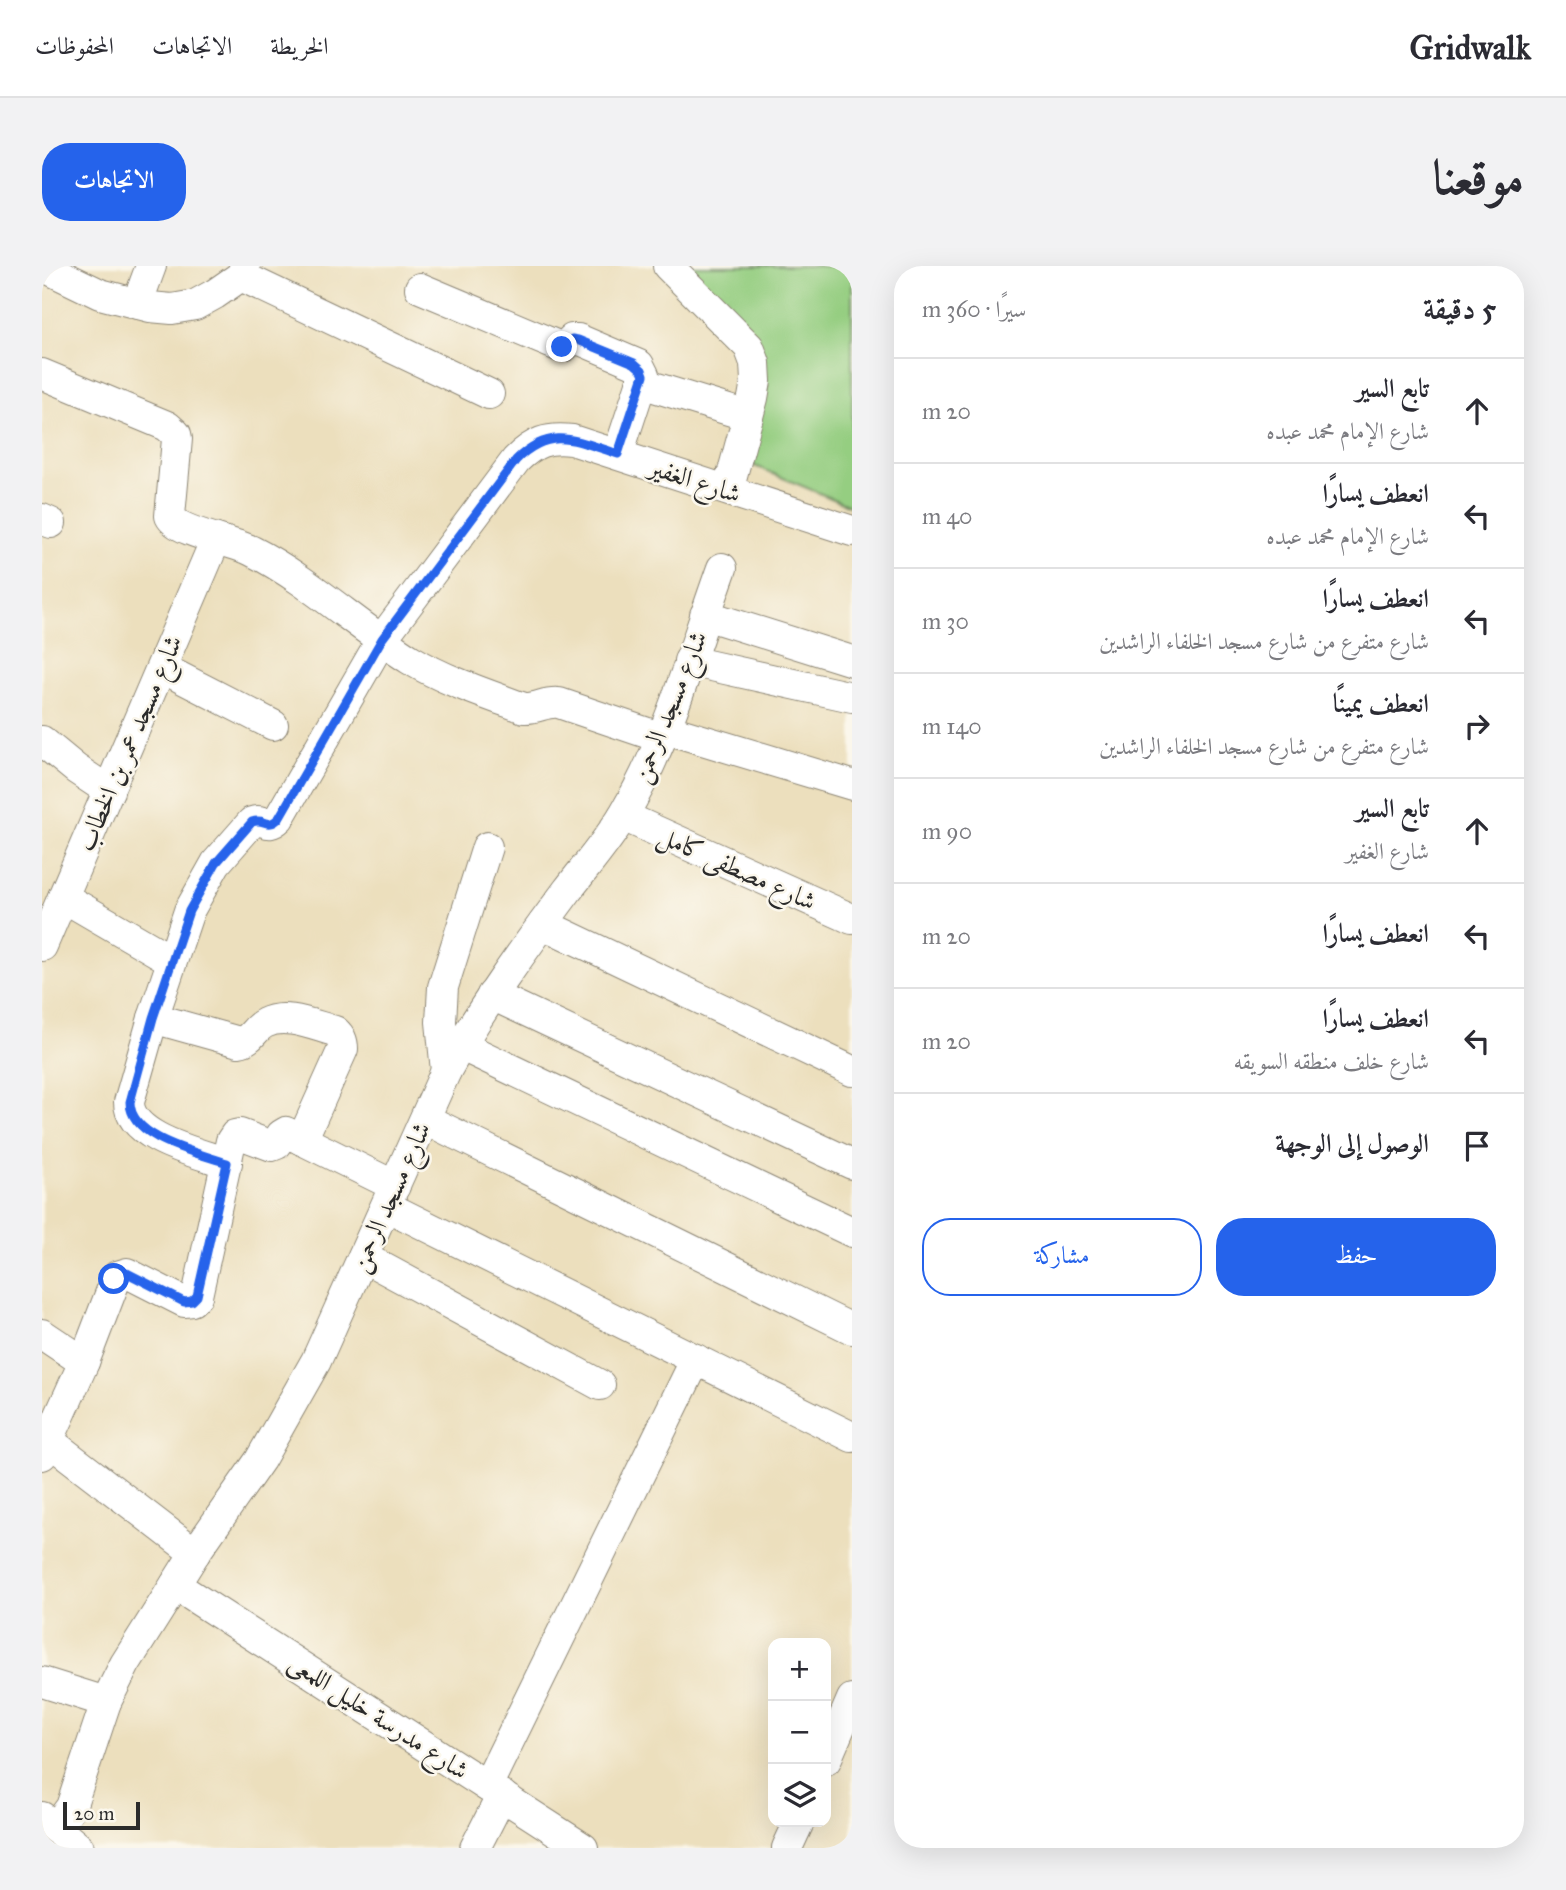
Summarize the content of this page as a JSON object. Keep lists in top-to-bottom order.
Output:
{
  "streets": {
    "street": [
      "شارع الغفير",
      "شارع مسجد الرحمن",
      "شارع مسجد عمر بن الخطاب",
      "شارع مصطفى كامل",
      "شارع مدرسة خليل اللمعى"
    ]
  },
  "crossings": [
    ["شارع مسجد الرحمن", "شارع مصطفى كامل"],
    ["شارع مسجد الرحمن", "شارع مدرسة خليل اللمعى"]
  ],
  "scale_bar": "20 m",
  "page": {
    "header": "Gridwalk",
    "nav": ["الخريطة", "الاتجاهات", "المحفوظات"],
    "title": "موقعنا",
    "buttons": [
      "الاتجاهات",
      ["حفظ", "مشاركة"]
    ],
    "heading": ["5 دقيقة", "سيرًا · 360 m"],
    "list": [
      ["تابع السير", "شارع الإمام محمد عبده", "20 m"],
      ["انعطف يسارًا", "شارع الإمام محمد عبده", "40 m"],
      ["انعطف يسارًا", "شارع متفرع من شارع مسجد الخلفاء الراشدين", "30 m"],
      ["انعطف يمينًا", "شارع متفرع من شارع مسجد الخلفاء الراشدين", "140 m"],
      ["تابع السير", "شارع الغفير", "90 m"],
      ["انعطف يسارًا", "20 m"],
      ["انعطف يسارًا", "شارع خلف منطقه السويقه", "20 m"],
      "الوصول إلى الوجهة"
    ],
    "map_buttons": ["+", "−"],
    "scale": "20 m"
  }
}
